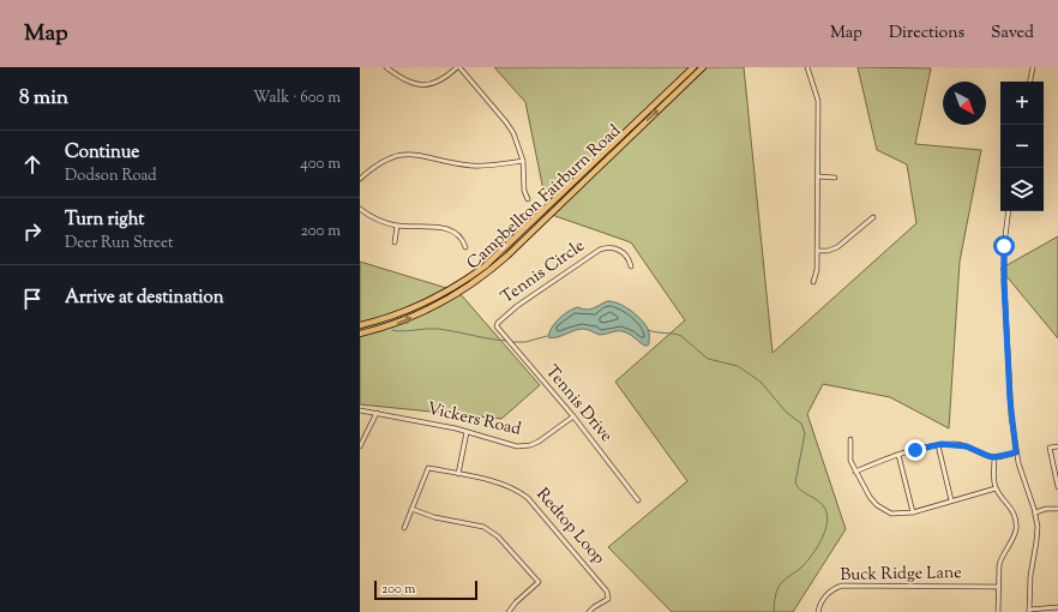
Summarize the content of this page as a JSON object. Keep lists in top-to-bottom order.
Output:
{
  "streets": {
    "main road": ["Campbellton Fairburn Road"],
    "street": [
      "Tennis Circle",
      "Tennis Drive",
      "Vickers Road",
      "Redtop Loop",
      "Buck Ridge Lane"
    ]
  },
  "crossings": [
    ["Tennis Circle", "Tennis Drive"],
    ["Tennis Drive", "Vickers Road"]
  ],
  "scale_bar": "200 m",
  "north": "bottom right",
  "page": {
    "header": "Map",
    "nav": ["Map", "Directions", "Saved"],
    "heading": ["8 min", "Walk · 600 m"],
    "map_buttons": ["+", "−"],
    "list": [
      ["Continue", "Dodson Road", "400 m"],
      ["Turn right", "Deer Run Street", "200 m"],
      "Arrive at destination"
    ],
    "scale": "200 m"
  }
}
